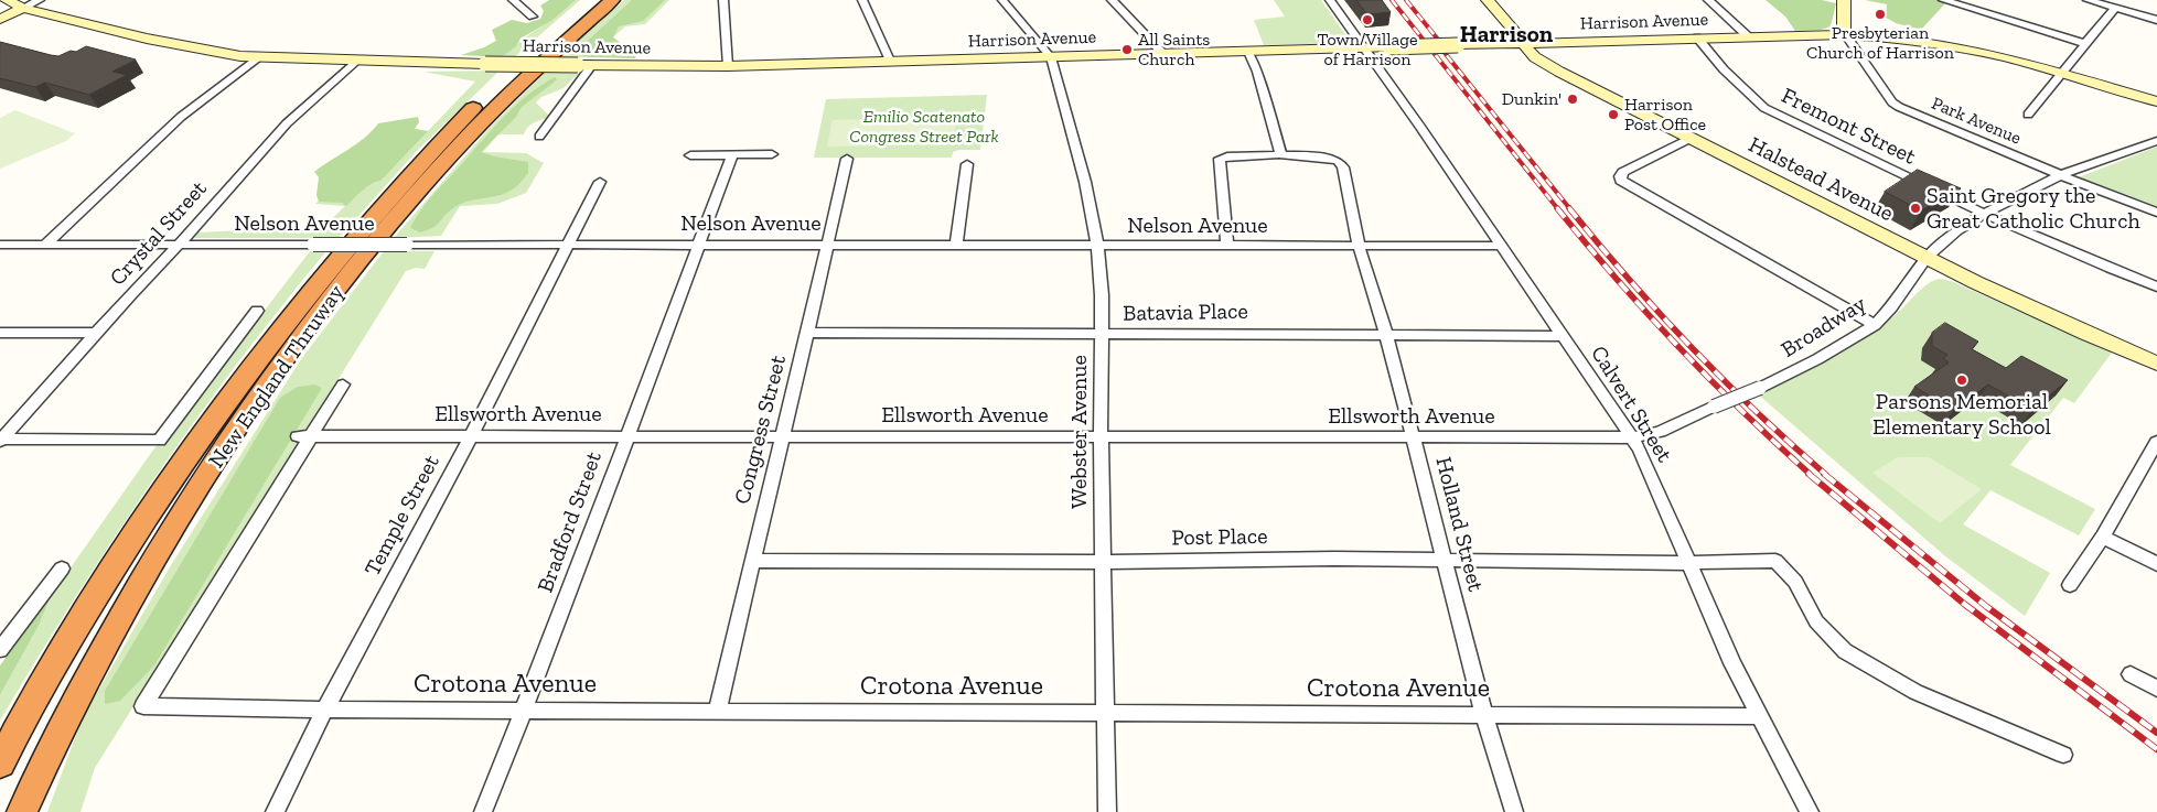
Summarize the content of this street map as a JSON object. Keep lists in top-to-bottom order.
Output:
{
  "streets": {
    "highway": ["New England Thruway"],
    "main road": ["Harrison Avenue", "Halstead Avenue"],
    "street": [
      "Park Avenue",
      "Fremont Street",
      "Nelson Avenue",
      "Crystal Street",
      "Batavia Place",
      "Broadway",
      "Calvert Street",
      "Ellsworth Avenue",
      "Congress Street",
      "Webster Avenue",
      "Temple Street",
      "Bradford Street",
      "Holland Street",
      "Post Place",
      "Crotona Avenue"
    ]
  },
  "crossings": [
    ["Harrison Avenue", "Park Avenue"],
    ["Harrison Avenue", "Fremont Street"],
    ["Harrison Avenue", "Halstead Avenue"],
    ["Harrison Avenue", "Crystal Street"],
    ["Harrison Avenue", "Calvert Street"],
    ["Harrison Avenue", "Webster Avenue"],
    ["Park Avenue", "Broadway"],
    ["Fremont Street", "Broadway"],
    ["Halstead Avenue", "Broadway"],
    ["Nelson Avenue", "Crystal Street"],
    ["Nelson Avenue", "Calvert Street"],
    ["Nelson Avenue", "Congress Street"],
    ["Nelson Avenue", "Webster Avenue"],
    ["Nelson Avenue", "Temple Street"],
    ["Nelson Avenue", "Bradford Street"],
    ["Nelson Avenue", "Holland Street"],
    ["Batavia Place", "Calvert Street"],
    ["Batavia Place", "Congress Street"],
    ["Batavia Place", "Webster Avenue"],
    ["Batavia Place", "Holland Street"],
    ["Broadway", "Calvert Street"],
    ["Broadway", "Ellsworth Avenue"],
    ["Calvert Street", "Ellsworth Avenue"],
    ["Calvert Street", "Post Place"],
    ["Calvert Street", "Crotona Avenue"],
    ["Ellsworth Avenue", "Congress Street"],
    ["Ellsworth Avenue", "Webster Avenue"],
    ["Ellsworth Avenue", "Temple Street"],
    ["Ellsworth Avenue", "Bradford Street"],
    ["Ellsworth Avenue", "Holland Street"],
    ["Ellsworth Avenue", "Crotona Avenue"],
    ["Congress Street", "Post Place"],
    ["Congress Street", "Crotona Avenue"],
    ["Webster Avenue", "Post Place"],
    ["Webster Avenue", "Crotona Avenue"],
    ["Temple Street", "Crotona Avenue"],
    ["Bradford Street", "Crotona Avenue"],
    ["Holland Street", "Post Place"],
    ["Holland Street", "Crotona Avenue"]
  ],
  "districts": ["Harrison"],
  "parks": ["Emilio Scatenato Congress Street Park"],
  "places": [
    "Presbyterian Church of Harrison",
    "Town/Village of Harrison",
    "All Saints Church",
    "Dunkin'",
    "Harrison Post Office",
    "Saint Gregory the Great Catholic Church",
    "Parsons Memorial Elementary School"
  ]
}
